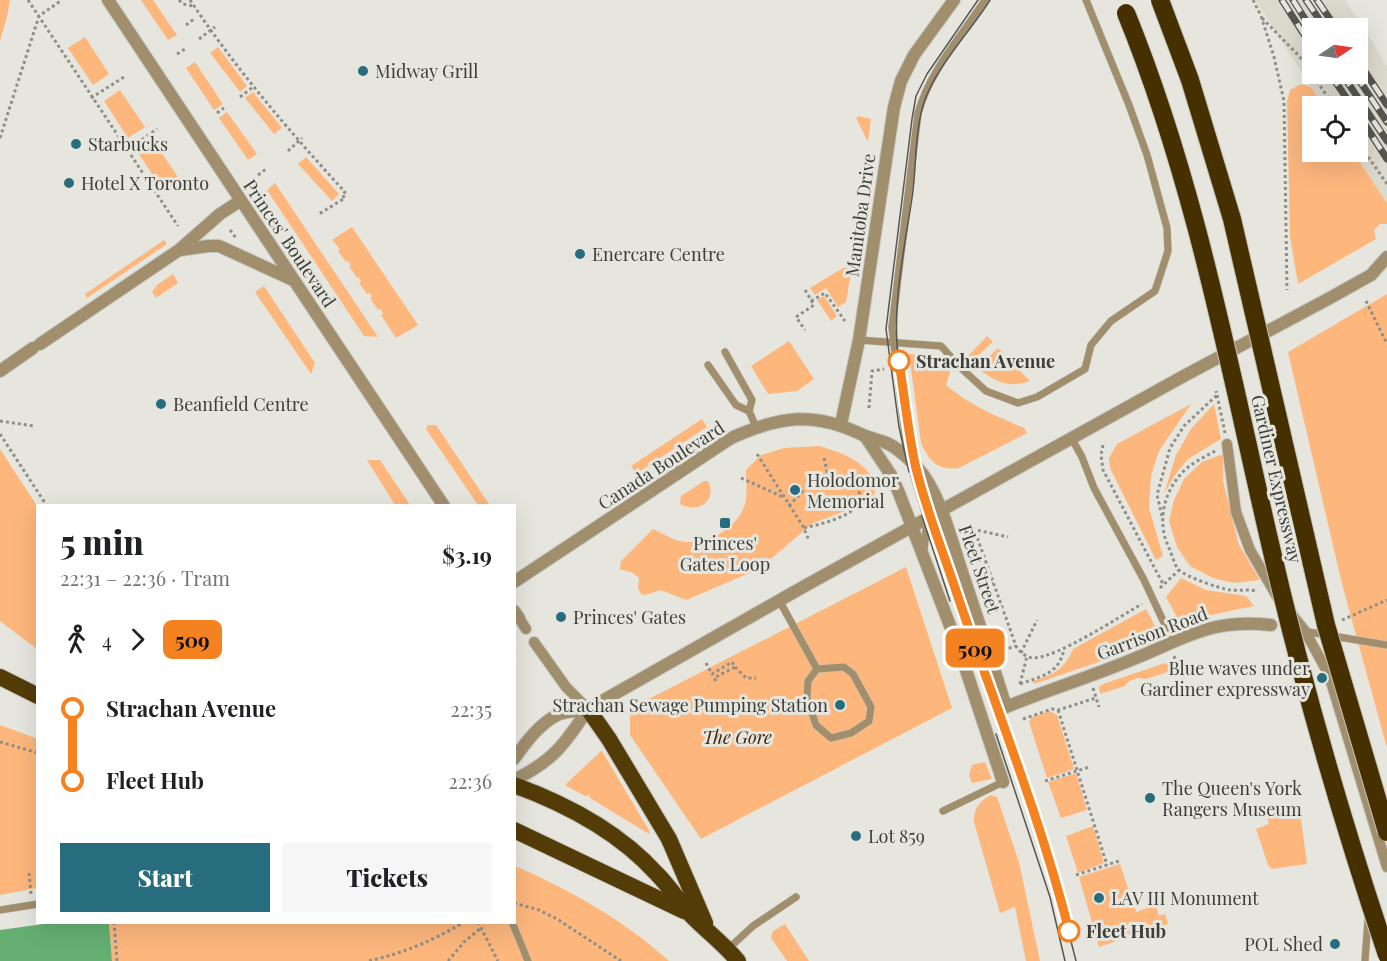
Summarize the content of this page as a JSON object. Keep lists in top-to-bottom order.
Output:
{
  "streets": {
    "highway": ["Gardiner Expressway"],
    "street": [
      "Manitoba Drive",
      "Princes' Boulevard",
      "Canada Boulevard",
      "Fleet Street",
      "Garrison Road"
    ]
  },
  "crossings": [
    ["Manitoba Drive", "Canada Boulevard"],
    ["Fleet Street", "Garrison Road"]
  ],
  "parks": ["The Gore"],
  "places": {
    "other": [
      "Midway Grill",
      "Starbucks",
      "Hotel X Toronto",
      "Enercare Centre",
      "Strachan Avenue",
      "Beanfield Centre",
      "Holodomor Memorial",
      "Princes' Gates",
      "Blue waves under Gardiner expressway",
      "Strachan Sewage Pumping Station",
      "The Queen's York Rangers Museum",
      "Lot 859",
      "LAV III Monument",
      "Fleet Hub",
      "POL Shed"
    ],
    "transit": ["Princes' Gates Loop"]
  },
  "lines": ["tram line 509"],
  "north": "right",
  "page": {
    "on_map": "509",
    "heading": ["5 min", "22:31 – 22:36 · Tram", "$3.19"],
    "legs": ["4", "509"],
    "list": [
      {
        "name": "Strachan Avenue",
        "value": "22:35"
      },
      {
        "name": "Fleet Hub",
        "value": "22:36"
      }
    ],
    "buttons": ["Start", "Tickets"]
  }
}
